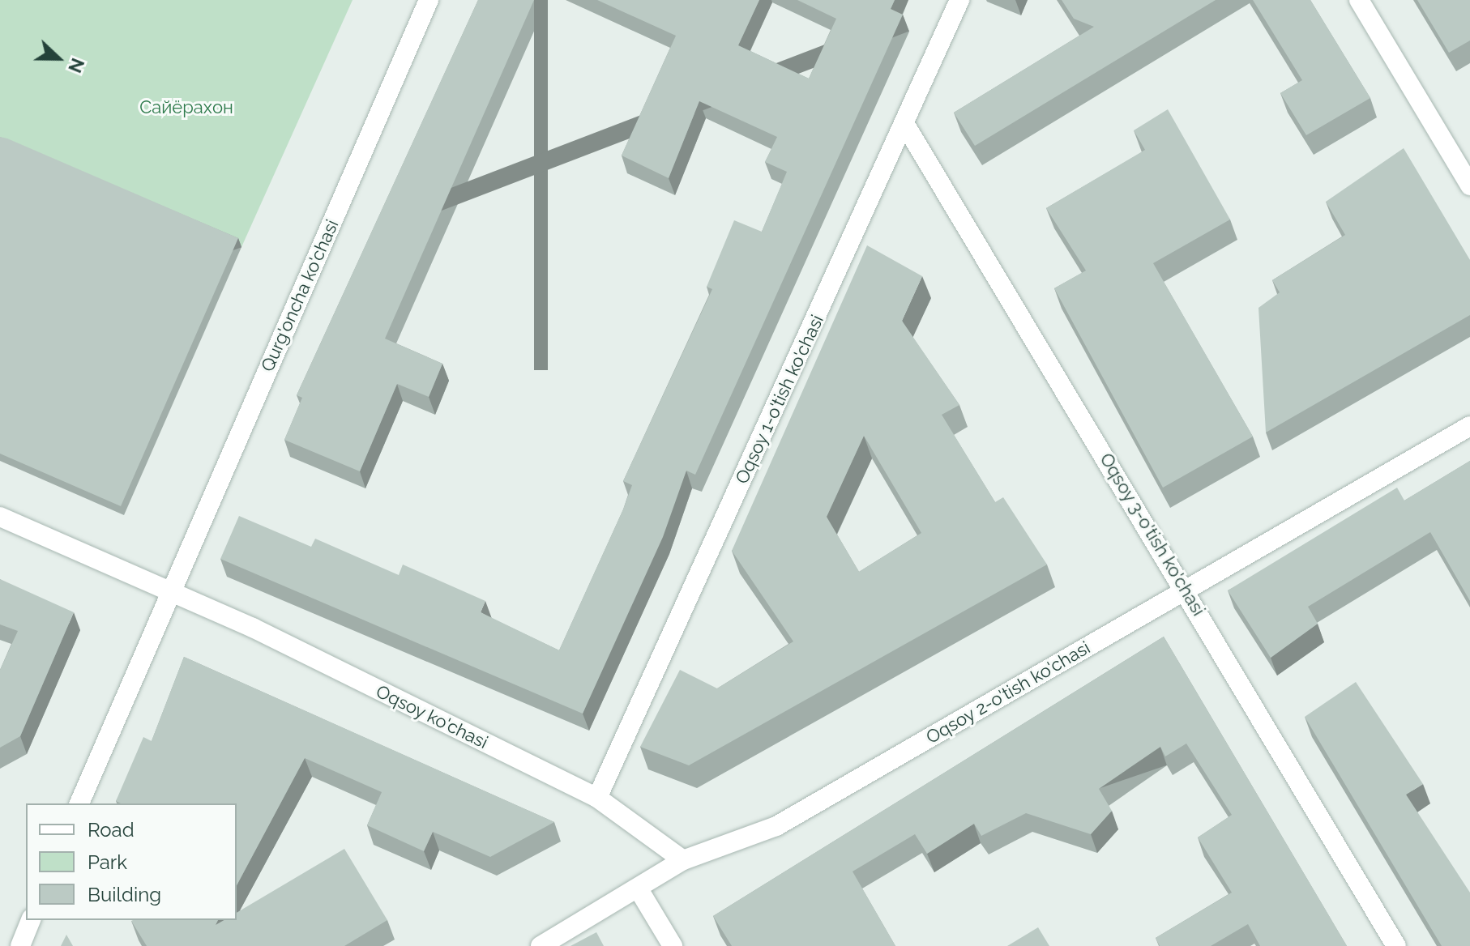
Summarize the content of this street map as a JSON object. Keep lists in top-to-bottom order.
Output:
{
  "streets": {
    "street": [
      "Qurg'oncha ko'chasi",
      "Oqsoy 1-o'tish ko'chasi",
      "Oqsoy 3-o'tish ko'chasi",
      "Oqsoy 2-o'tish ko'chasi",
      "Oqsoy ko'chasi"
    ]
  },
  "crossings": [
    ["Qurg'oncha ko'chasi", "Oqsoy ko'chasi"],
    ["Oqsoy 1-o'tish ko'chasi", "Oqsoy 3-o'tish ko'chasi"],
    ["Oqsoy 1-o'tish ko'chasi", "Oqsoy ko'chasi"],
    ["Oqsoy 3-o'tish ko'chasi", "Oqsoy 2-o'tish ko'chasi"],
    ["Oqsoy 2-o'tish ko'chasi", "Oqsoy ko'chasi"]
  ],
  "parks": ["Сайёрахон"],
  "legend": ["Road", "Park", "Building"],
  "north": "right"
}
